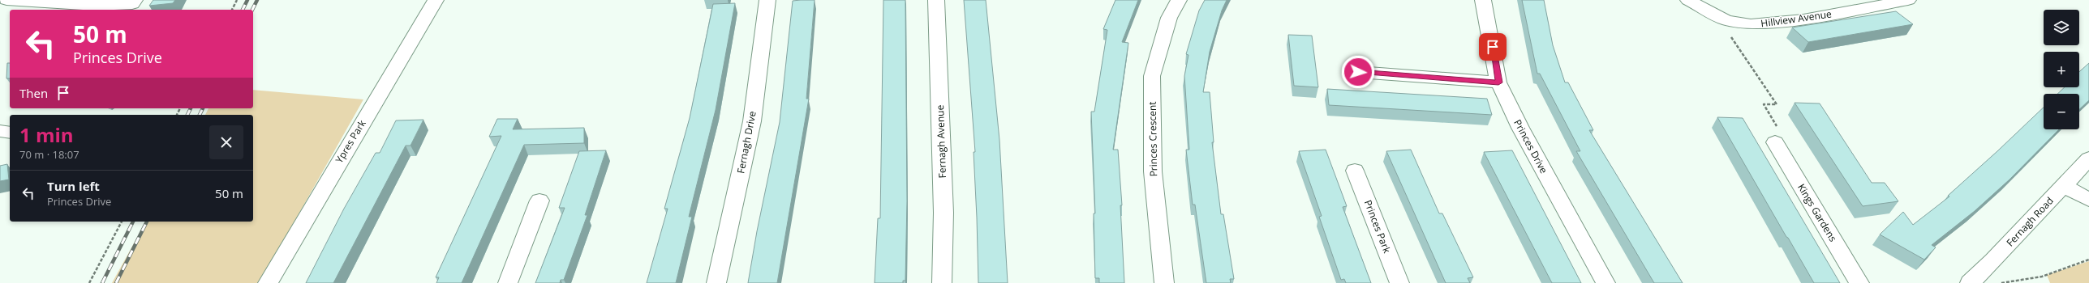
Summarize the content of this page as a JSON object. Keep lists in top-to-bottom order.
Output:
{
  "streets": {
    "street": [
      "Hillview Avenue",
      "Princes Crescent",
      "Ypres Park",
      "Fernagh Avenue",
      "Fernagh Drive",
      "Princes Drive",
      "Kings Gardens",
      "Fernagh Road",
      "Princes Park"
    ]
  },
  "page": {
    "map_buttons": ["+", "−"],
    "turn": ["50 m", "Princes Drive"],
    "then": "Then",
    "heading": ["1 min", "70 m · 18:07"],
    "list": [
      {
        "name": "Turn left",
        "note": "Princes Drive",
        "value": "50 m"
      }
    ]
  }
}
